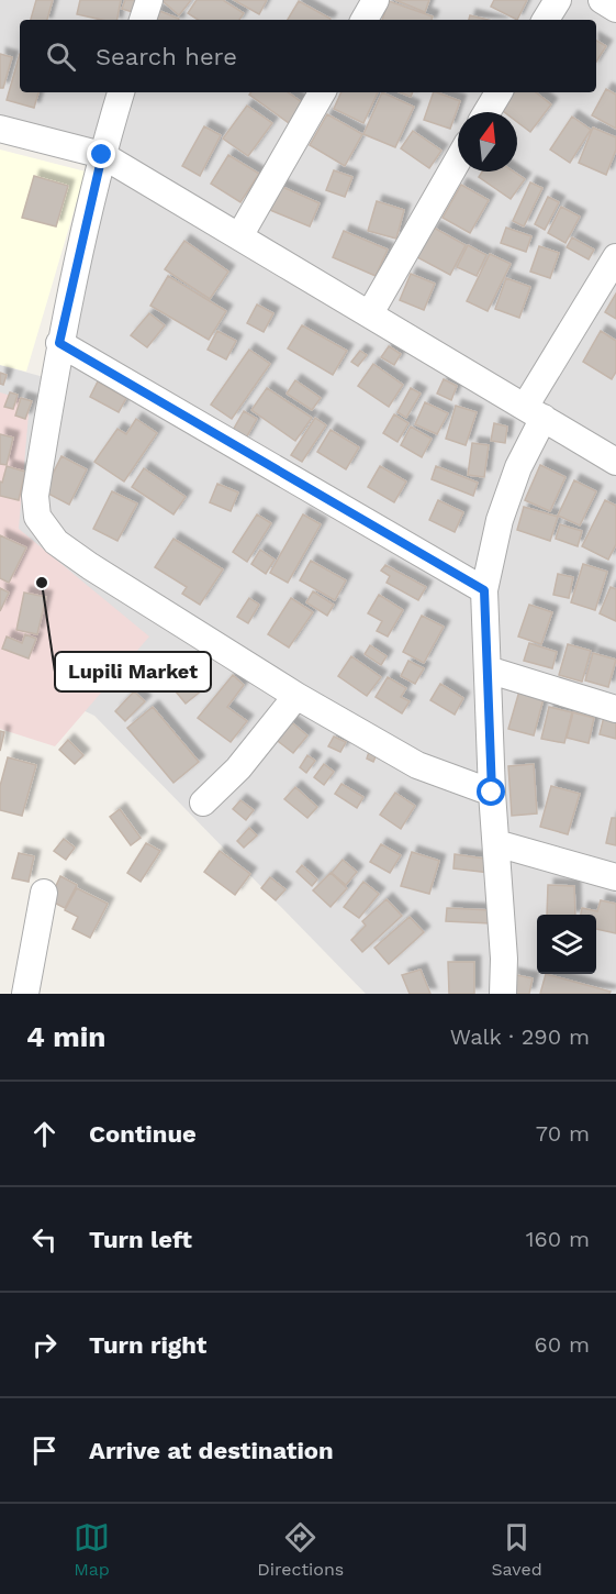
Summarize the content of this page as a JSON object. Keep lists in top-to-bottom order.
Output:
{
  "places": ["Lupili Market"],
  "north": "top",
  "page": {
    "search": "Search here",
    "heading": ["4 min", "Walk · 290 m"],
    "list": [
      ["Continue", "70 m"],
      ["Turn left", "160 m"],
      ["Turn right", "60 m"],
      "Arrive at destination"
    ],
    "nav": ["Map", "Directions", "Saved"]
  }
}
